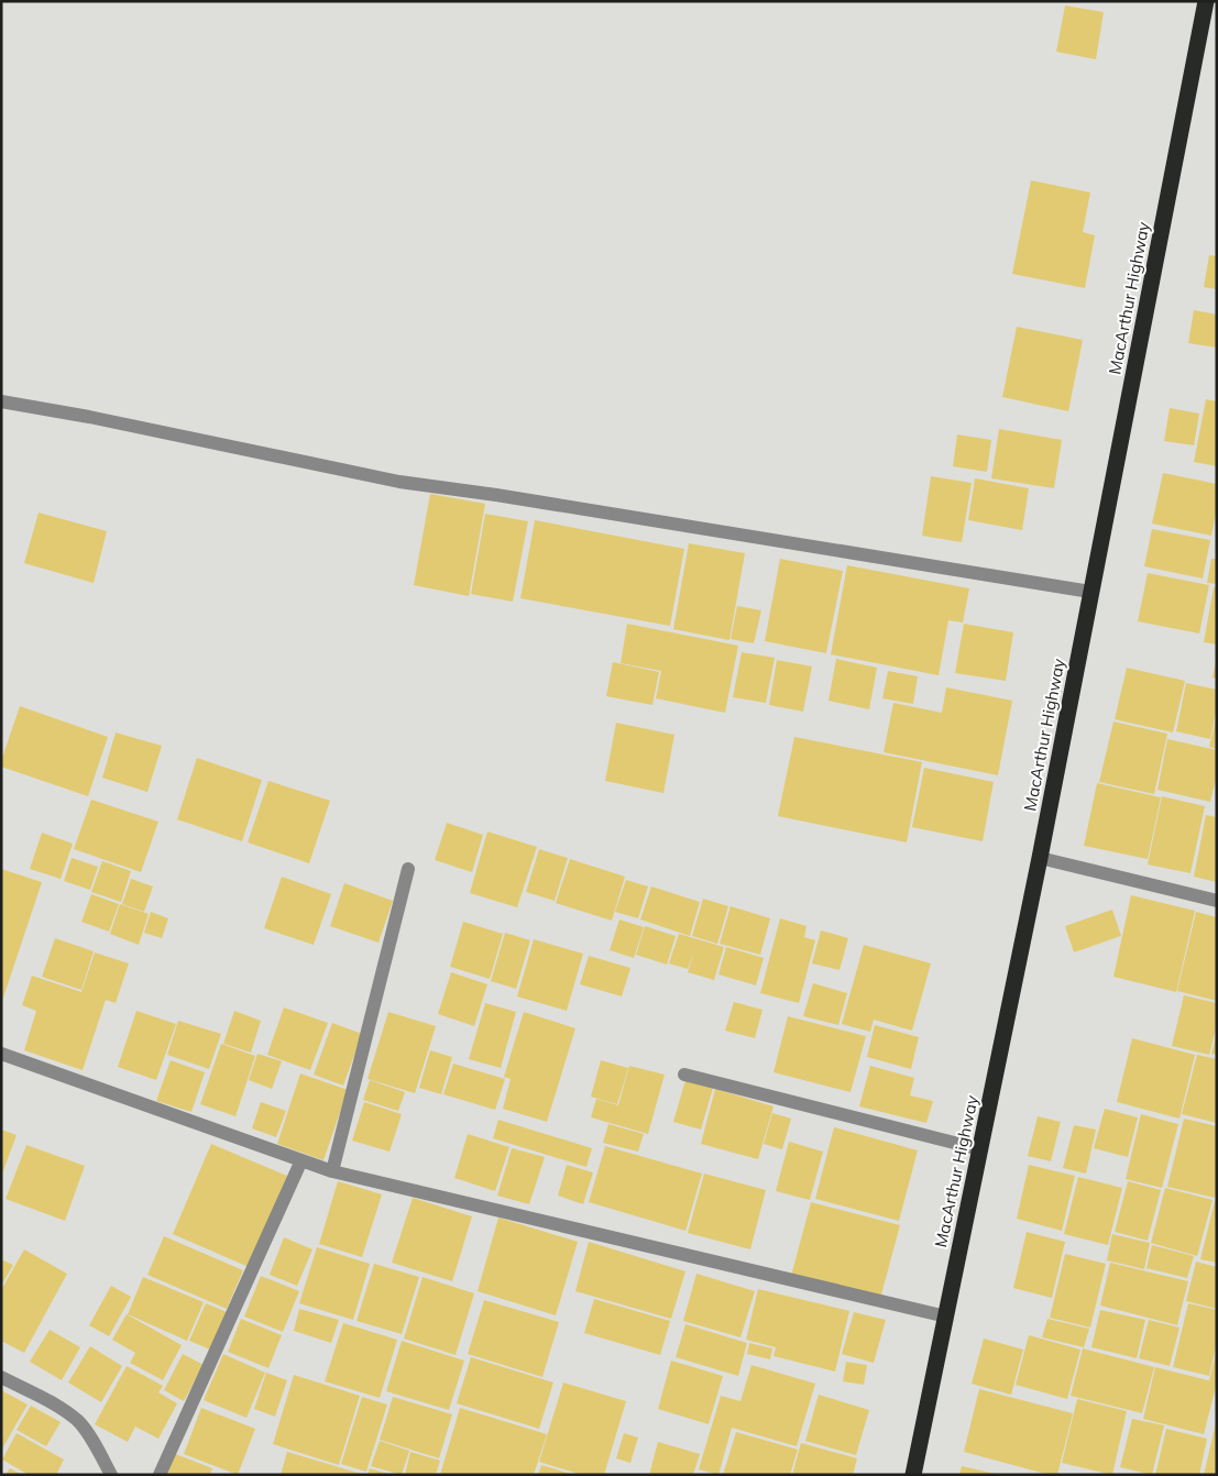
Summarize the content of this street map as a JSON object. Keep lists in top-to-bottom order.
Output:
{
  "streets": {
    "highway": ["MacArthur Highway"]
  }
}
